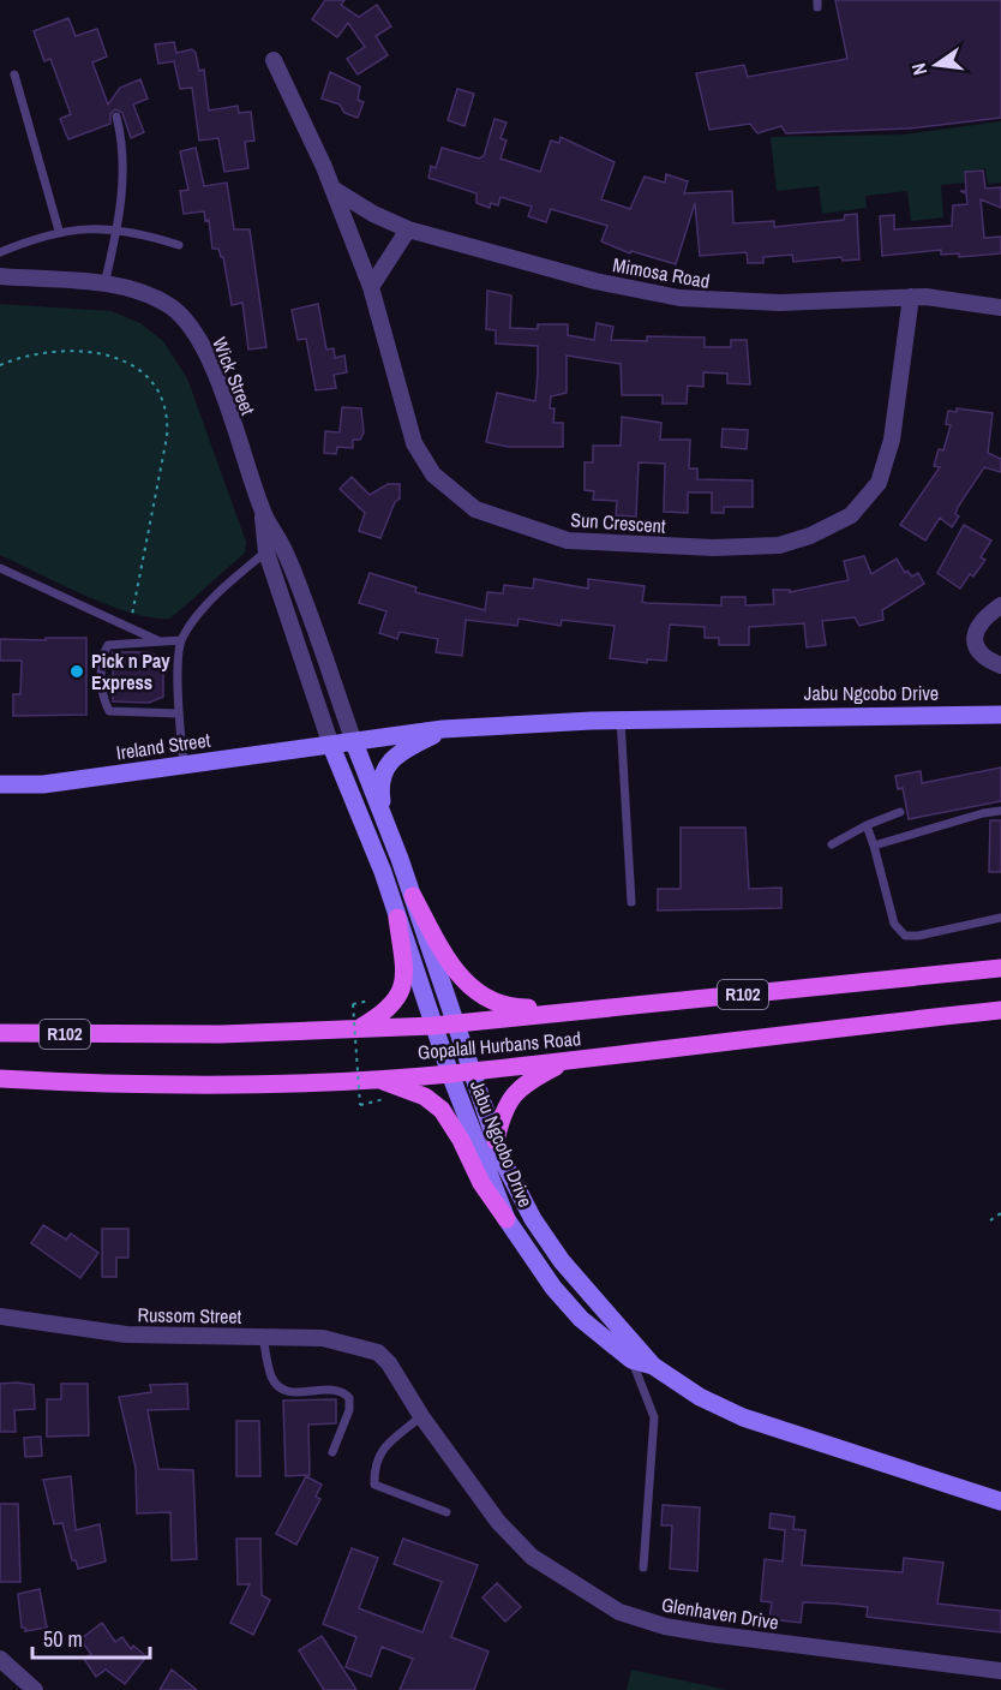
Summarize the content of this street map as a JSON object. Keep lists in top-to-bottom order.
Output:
{
  "streets": {
    "main road": [
      "Jabu Ngcobo Drive",
      "Ireland Street",
      "R102",
      "Gopalall Hurbans Road"
    ],
    "street": [
      "Mimosa Road",
      "Wick Street",
      "Sun Crescent",
      "Russom Street",
      "Glenhaven Drive"
    ]
  },
  "crossings": [
    ["Mimosa Road", "Sun Crescent"],
    ["Wick Street", "Jabu Ngcobo Drive"],
    ["Wick Street", "Ireland Street"],
    ["Jabu Ngcobo Drive", "Ireland Street"],
    ["Jabu Ngcobo Drive", "Gopalall Hurbans Road"],
    ["Russom Street", "Glenhaven Drive"]
  ],
  "places": ["Pick n Pay Express"],
  "scale_bar": "50 m",
  "north": "left"
}
